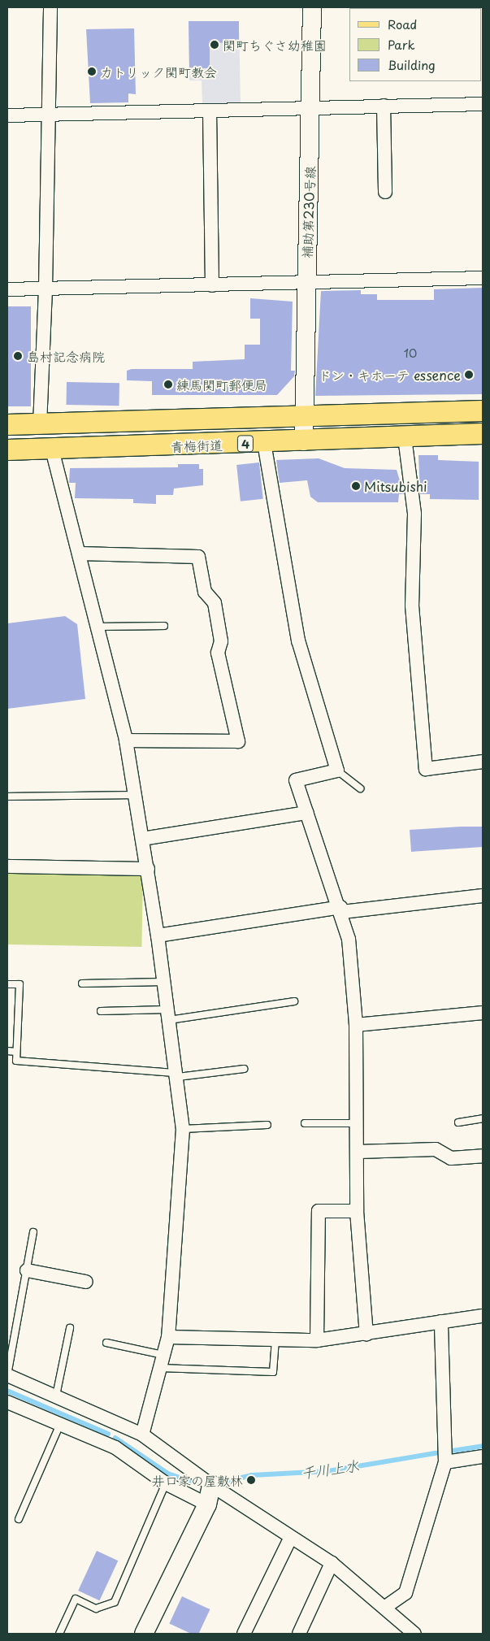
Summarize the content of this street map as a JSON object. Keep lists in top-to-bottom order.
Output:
{
  "streets": {
    "main road": ["4", "青梅街道"],
    "street": ["補助第230号線"]
  },
  "crossings": [
    ["補助第230号線", "青梅街道"]
  ],
  "water": ["千川上水"],
  "places": [
    "関町ちぐさ幼稚園",
    "カトリック関町教会",
    "島村記念病院",
    "ドン・キホーテ essence",
    "練馬関町郵便局",
    "Mitsubishi",
    "井口家の屋敷林"
  ],
  "house_numbers": ["10"],
  "legend": ["Road", "Park", "Building"]
}
